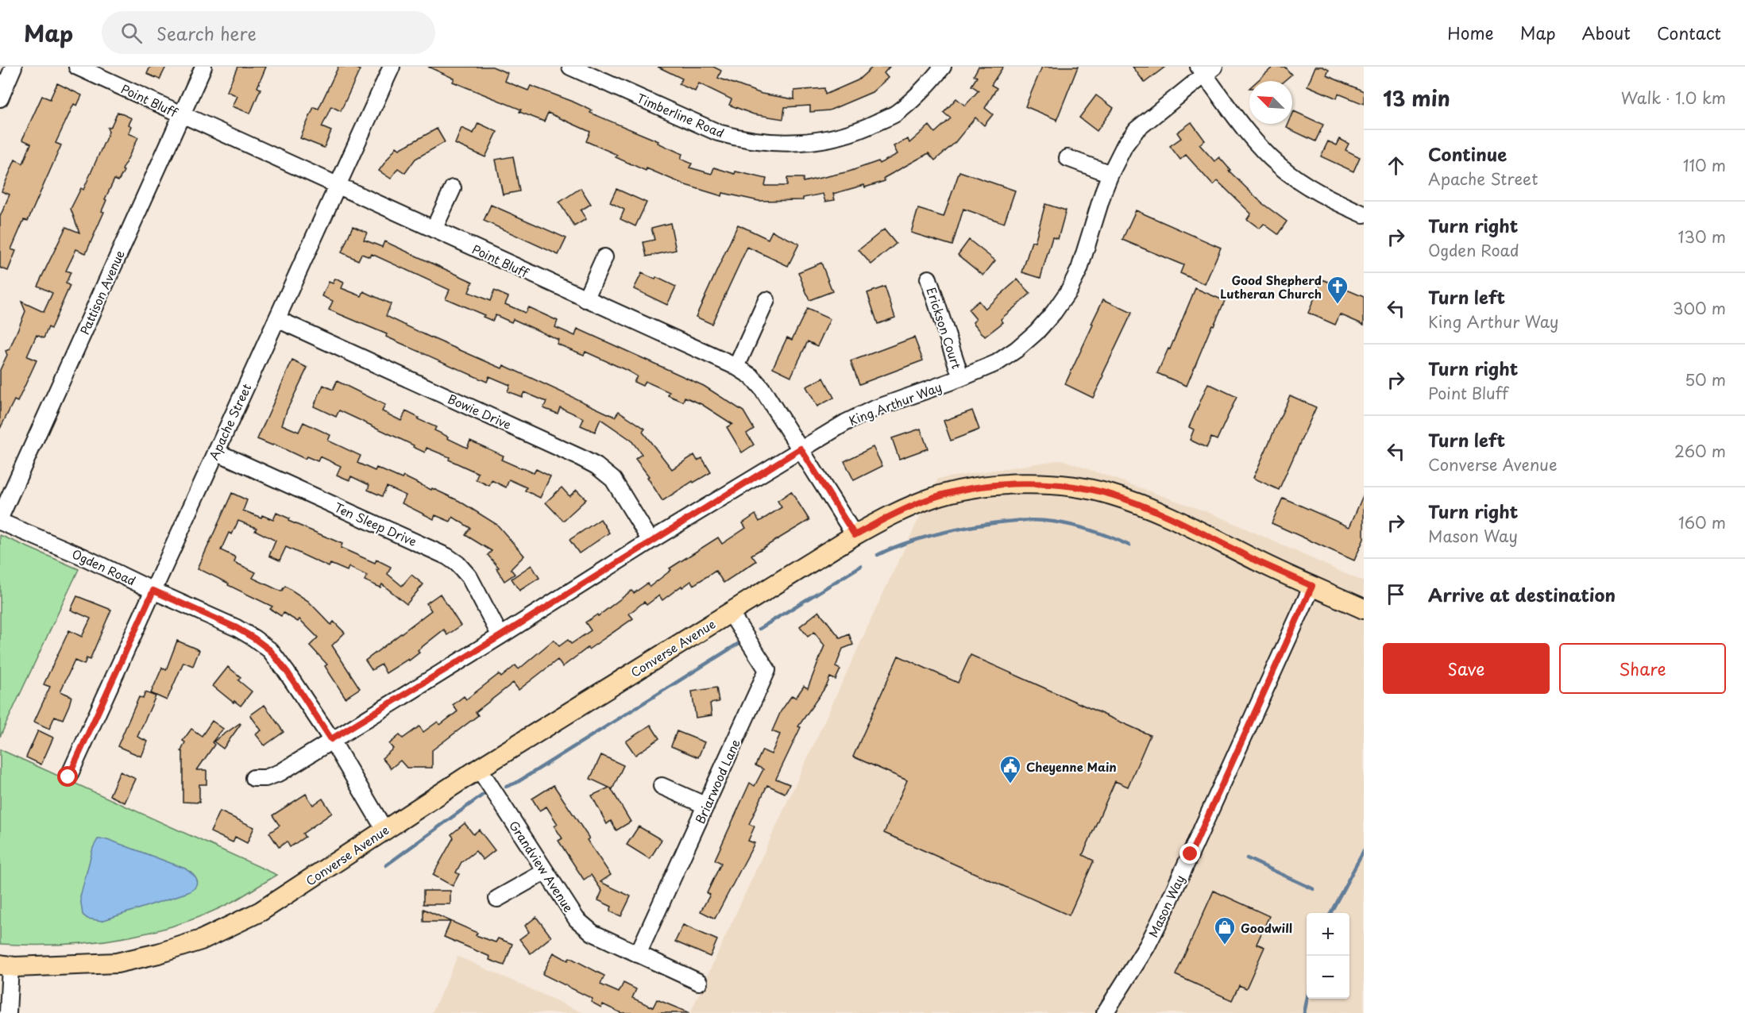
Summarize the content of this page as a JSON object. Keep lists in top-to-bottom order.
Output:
{
  "streets": {
    "main road": ["Converse Avenue"],
    "street": [
      "Point Bluff",
      "Timberline Road",
      "Pattison Avenue",
      "Erickson Court",
      "King Arthur Way",
      "Bowie Drive",
      "Apache Street",
      "Ten Sleep Drive",
      "Ogden Road",
      "Briarwood Lane",
      "Grandview Avenue",
      "Mason Way"
    ]
  },
  "crossings": [
    ["Point Bluff", "Pattison Avenue"],
    ["Point Bluff", "King Arthur Way"],
    ["Point Bluff", "Apache Street"],
    ["Point Bluff", "Converse Avenue"],
    ["Pattison Avenue", "Ogden Road"],
    ["Erickson Court", "King Arthur Way"],
    ["King Arthur Way", "Bowie Drive"],
    ["King Arthur Way", "Ten Sleep Drive"],
    ["King Arthur Way", "Ogden Road"],
    ["Bowie Drive", "Apache Street"],
    ["Apache Street", "Ten Sleep Drive"],
    ["Apache Street", "Ogden Road"],
    ["Ogden Road", "Converse Avenue"],
    ["Converse Avenue", "Briarwood Lane"],
    ["Converse Avenue", "Grandview Avenue"],
    ["Converse Avenue", "Mason Way"],
    ["Briarwood Lane", "Grandview Avenue"]
  ],
  "places": {
    "church": ["Good Shepherd Lutheran Church"],
    "public building": ["Cheyenne Main"],
    "shop": ["Goodwill"]
  },
  "north": "top left",
  "page": {
    "header": "Map",
    "search": "Search here",
    "nav": [
      "Home",
      "Map",
      "About",
      "Contact"
    ],
    "heading": ["13 min", "Walk · 1.0 km"],
    "list": [
      ["Continue", "Apache Street", "110 m"],
      ["Turn right", "Ogden Road", "130 m"],
      ["Turn left", "King Arthur Way", "300 m"],
      ["Turn right", "Point Bluff", "50 m"],
      ["Turn left", "Converse Avenue", "260 m"],
      ["Turn right", "Mason Way", "160 m"],
      "Arrive at destination"
    ],
    "buttons": ["Save", "Share"],
    "map_buttons": ["+", "−"]
  }
}
